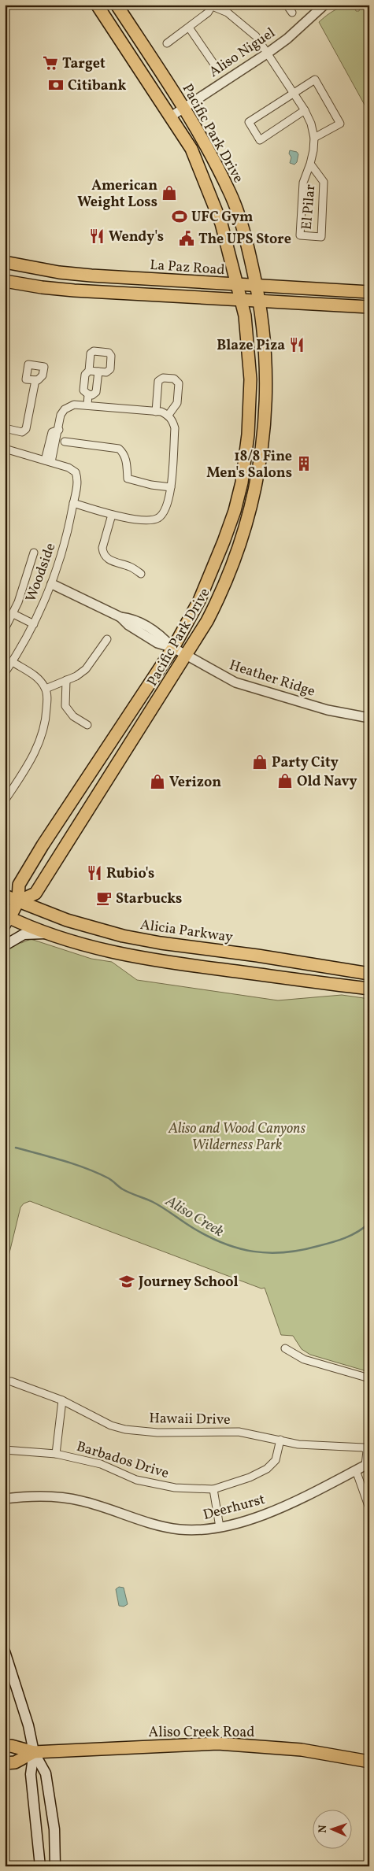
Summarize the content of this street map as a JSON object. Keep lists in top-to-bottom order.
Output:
{
  "streets": {
    "main road": [
      "Pacific Park Drive",
      "La Paz Road",
      "Alicia Parkway",
      "Aliso Creek Road"
    ],
    "street": [
      "Aliso Niguel",
      "El Pilar",
      "Woodside",
      "Heather Ridge",
      "Hawaii Drive",
      "Barbados Drive",
      "Deerhurst"
    ]
  },
  "crossings": [
    ["Aliso Niguel", "Pacific Park Drive"],
    ["Aliso Niguel", "El Pilar"],
    ["Pacific Park Drive", "La Paz Road"],
    ["Pacific Park Drive", "Heather Ridge"],
    ["Pacific Park Drive", "Alicia Parkway"],
    ["Woodside", "Heather Ridge"],
    ["Hawaii Drive", "Barbados Drive"],
    ["Hawaii Drive", "Deerhurst"]
  ],
  "water": ["Aliso Creek"],
  "parks": ["Aliso and Wood Canyons Wilderness Park"],
  "places": {
    "supermarket": ["Target"],
    "bank": ["Citibank"],
    "shop": [
      "American Weight Loss",
      "Party City",
      "Old Navy",
      "Verizon"
    ],
    "sports": ["UFC Gym"],
    "restaurant": ["Wendy's", "Blaze Piza", "Rubio's"],
    "public building": ["The UPS Store"],
    "building": ["18/8 Fine Men's Salons"],
    "cafe": ["Starbucks"],
    "school or university": ["Journey School"]
  },
  "north": "left"
}
